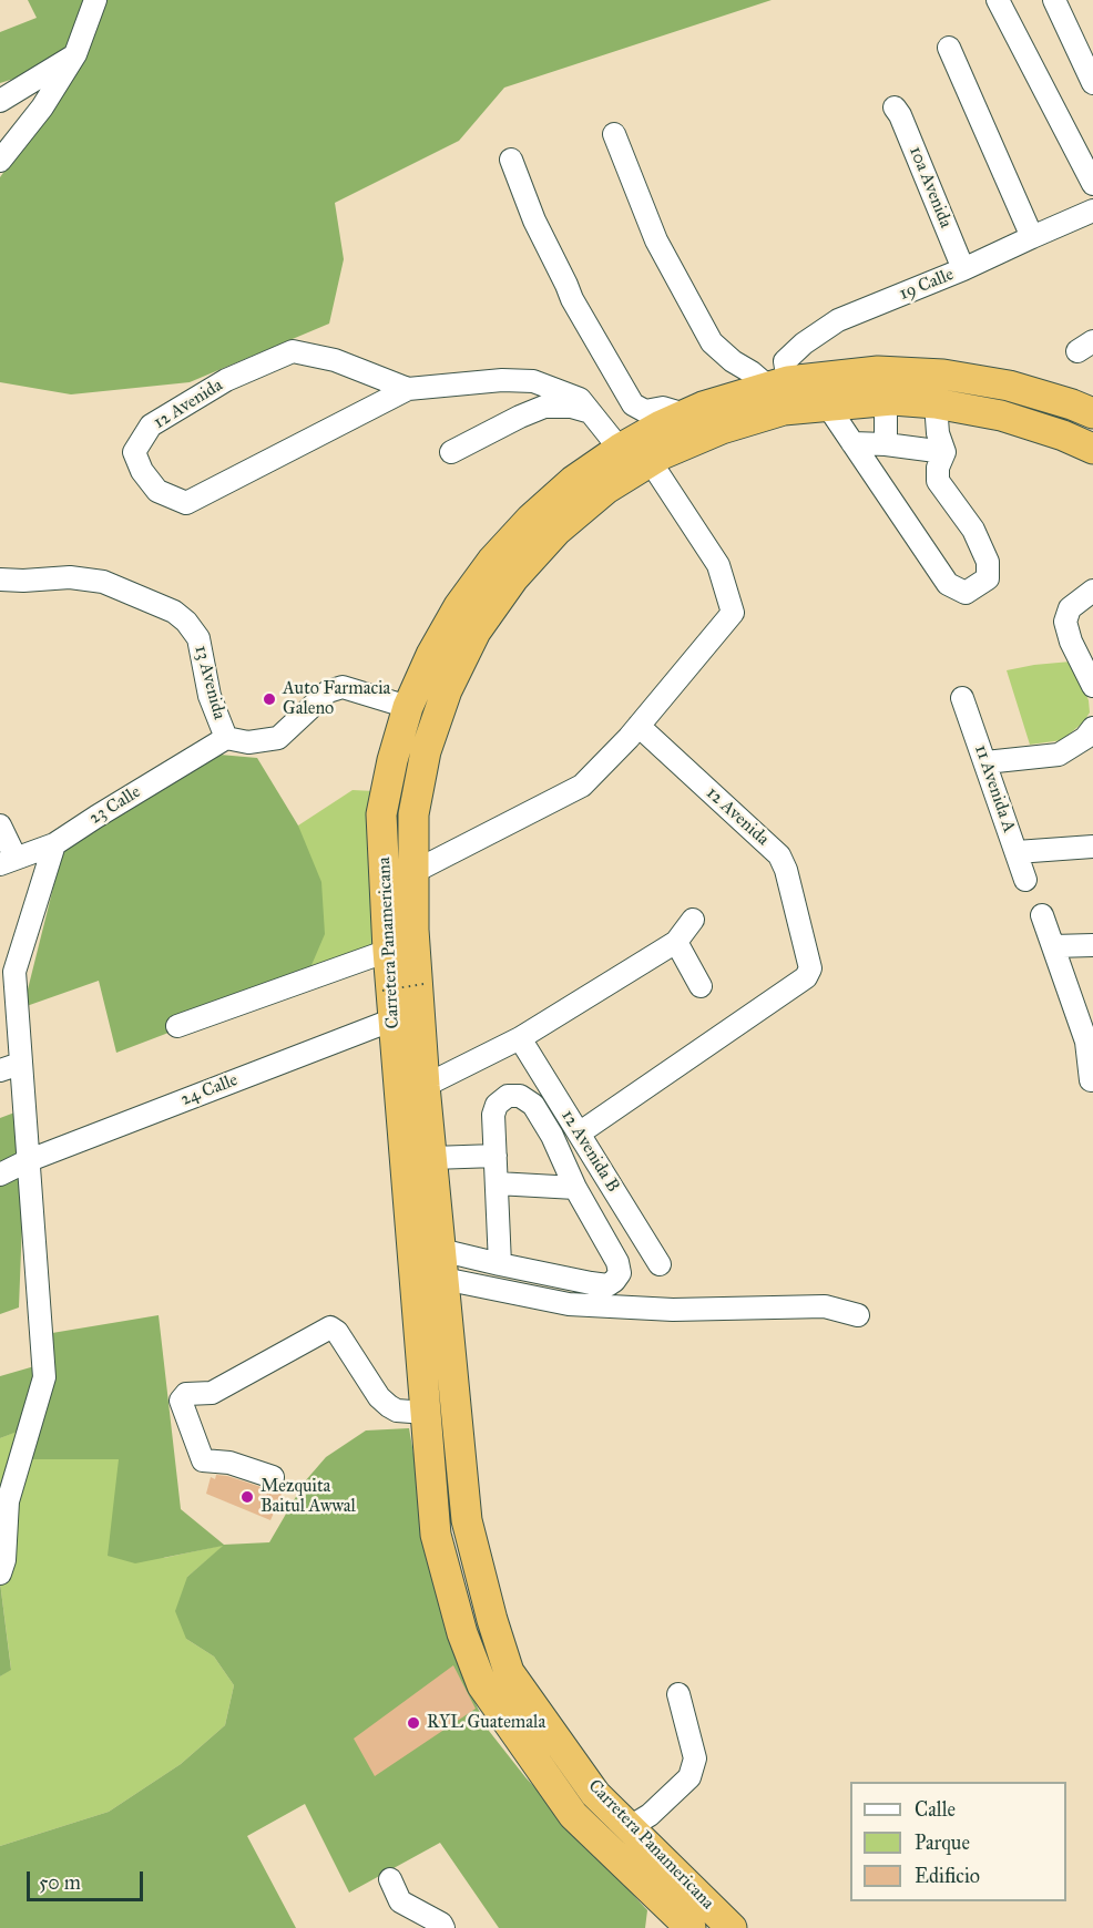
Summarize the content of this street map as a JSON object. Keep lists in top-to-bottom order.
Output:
{
  "streets": {
    "highway": ["Carretera Panamericana"],
    "street": [
      "10a Avenida",
      "19 Calle",
      "12 Avenida",
      "13 Avenida",
      "11 Avenida A",
      "23 Calle",
      "24 Calle",
      "12 Avenida B"
    ]
  },
  "crossings": [
    ["10a Avenida", "19 Calle"],
    ["19 Calle", "Carretera Panamericana"],
    ["12 Avenida", "Carretera Panamericana"],
    ["12 Avenida", "12 Avenida B"],
    ["13 Avenida", "23 Calle"],
    ["13 Avenida", "Carretera Panamericana"],
    ["Carretera Panamericana", "24 Calle"]
  ],
  "places": ["Auto Farmacia Galeno", "Mezquita Baitul Awwal", "RYL Guatemala"],
  "legend": ["Calle", "Parque", "Edificio"],
  "scale_bar": "50 m"
}
